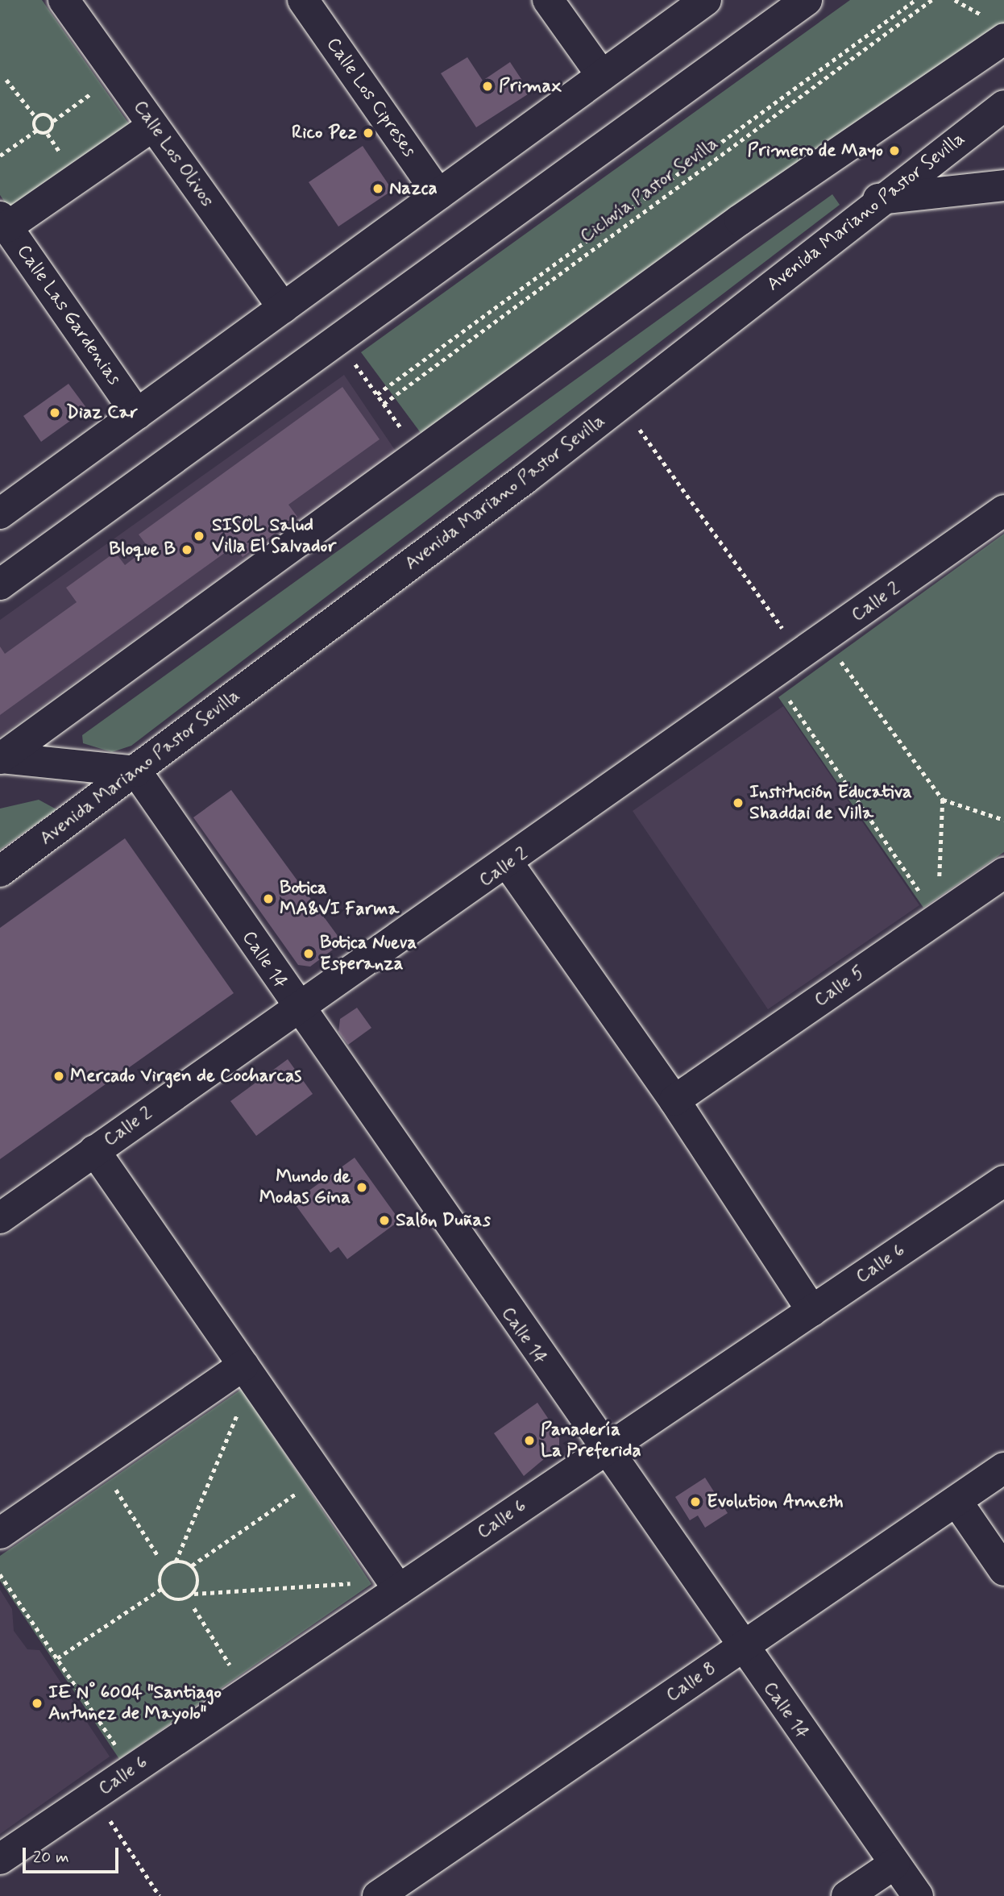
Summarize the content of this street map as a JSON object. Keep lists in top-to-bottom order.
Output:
{
  "streets": {
    "street": [
      "Calle Los Cipreses",
      "Calle Los Olivos",
      "Avenida Mariano Pastor Sevilla",
      "Calle Las Gardenias",
      "Calle 2",
      "Calle 14",
      "Calle 5",
      "Calle 6",
      "Calle 8"
    ],
    "path": ["Ciclovía Pastor Sevilla"]
  },
  "crossings": [
    ["Avenida Mariano Pastor Sevilla", "Calle 14"],
    ["Calle 2", "Calle 14"],
    ["Calle 14", "Calle 6"],
    ["Calle 14", "Calle 8"]
  ],
  "places": [
    "Primax",
    "Rico Pez",
    "Primero de Mayo",
    "Nazca",
    "Diaz Car",
    "SISOL Salud Villa El Salvador",
    "Bloque B",
    "Institución Educativa Shaddai de Villa",
    "Botica MA&VI Farma",
    "Botica Nueva Esperanza",
    "Mercado Virgen de Cocharcas",
    "Mundo de Modas Gina",
    "Salón Duñas",
    "Panadería La Preferida",
    "Evolution Anneth",
    "IE N° 6004 \"Santiago Antunez de Mayolo\""
  ],
  "scale_bar": "20 m"
}
